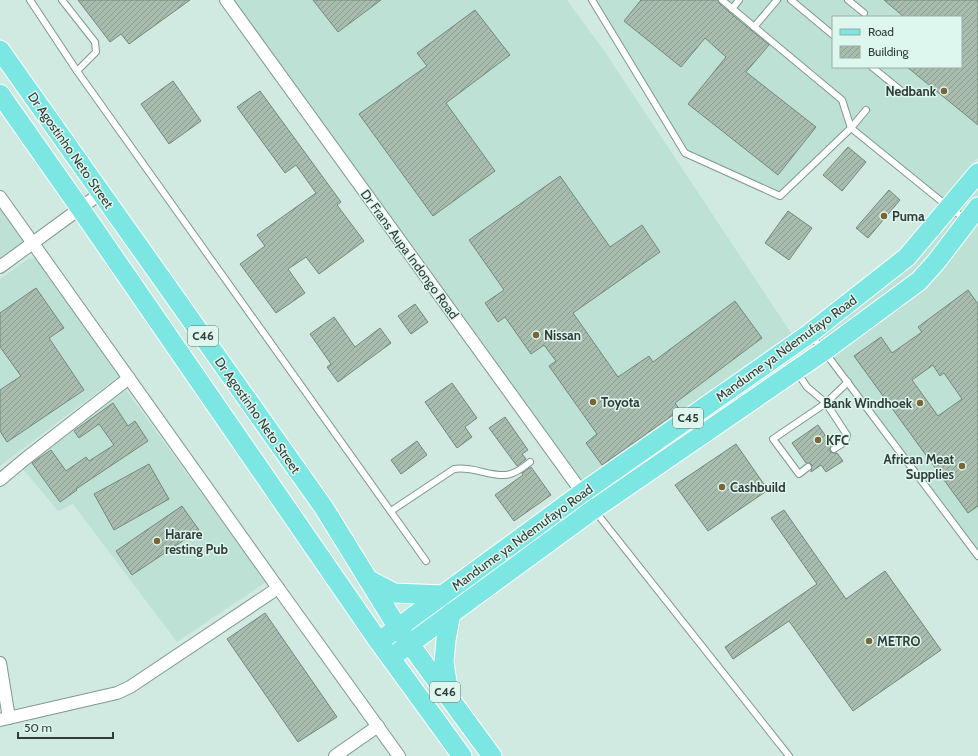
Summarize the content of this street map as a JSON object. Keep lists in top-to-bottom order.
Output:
{
  "streets": {
    "main road": [
      "Dr Agostinho Neto Street",
      "C46",
      "Mandume ya Ndemufayo Road",
      "C45"
    ],
    "street": ["Dr Frans Aupa Indongo Road"]
  },
  "crossings": [
    ["Dr Agostinho Neto Street", "C46"],
    ["Dr Agostinho Neto Street", "Mandume ya Ndemufayo Road"],
    ["Dr Frans Aupa Indongo Road", "Mandume ya Ndemufayo Road"],
    ["C46", "Mandume ya Ndemufayo Road"]
  ],
  "places": [
    "Nedbank",
    "Puma",
    "Nissan",
    "Toyota",
    "Bank Windhoek",
    "KFC",
    "African Meat Supplies",
    "Cashbuild",
    "Harare resting Pub",
    "METRO"
  ],
  "legend": ["Road", "Building"],
  "scale_bar": "50 m"
}
